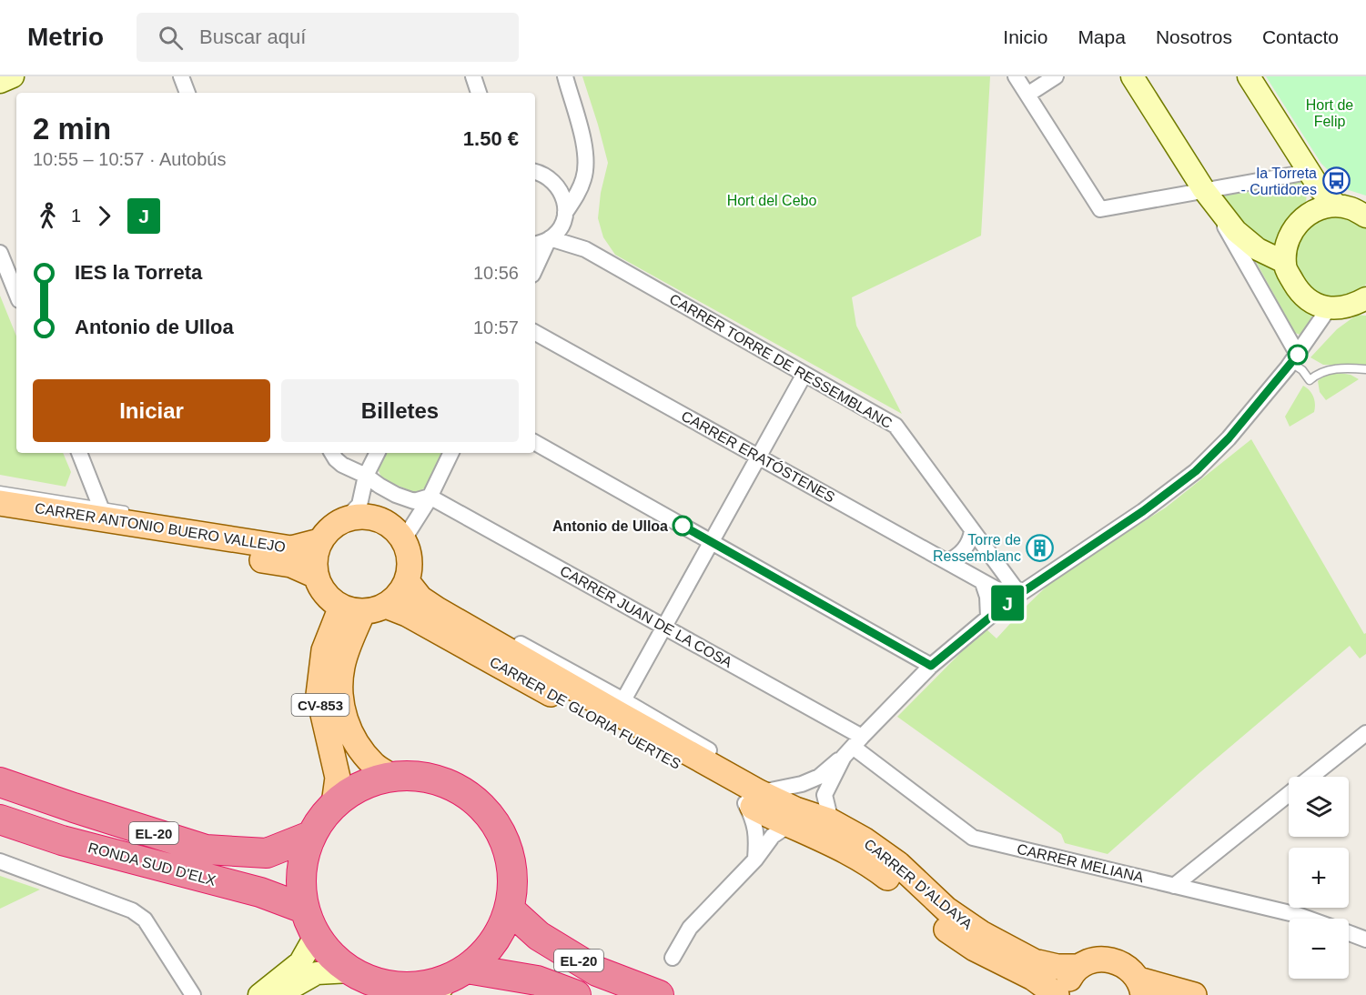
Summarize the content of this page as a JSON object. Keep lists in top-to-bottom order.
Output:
{
  "streets": {
    "highway": ["EL-20", "RONDA SUD D'ELX"],
    "main road": [
      "CARRER ANTONIO BUERO VALLEJO",
      "CV-853",
      "CARRER DE GLORIA FUERTES",
      "CARRER D'ALDAYA"
    ],
    "street": [
      "CARRER TORRE DE RESSEMBLANC",
      "CARRER ERATÓSTENES",
      "CARRER JUAN DE LA COSA",
      "CARRER MELIANA"
    ]
  },
  "crossings": [
    ["CARRER TORRE DE RESSEMBLANC", "CARRER ERATÓSTENES"],
    ["CARRER ANTONIO BUERO VALLEJO", "CV-853"],
    ["CARRER ANTONIO BUERO VALLEJO", "CARRER DE GLORIA FUERTES"],
    ["CARRER JUAN DE LA COSA", "CARRER MELIANA"],
    ["CV-853", "CARRER DE GLORIA FUERTES"],
    ["CV-853", "EL-20"],
    ["CARRER DE GLORIA FUERTES", "CARRER D'ALDAYA"],
    ["EL-20", "RONDA SUD D'ELX"]
  ],
  "parks": ["Hort de Felip", "Hort del Cebo"],
  "places": {
    "bus stop": ["la Torreta - Curtidores"],
    "other": ["Antonio de Ulloa"],
    "building": ["Torre de Ressemblanc"]
  },
  "lines": ["bus line J"],
  "page": {
    "header": "Metrio",
    "search": "Buscar aquí",
    "nav": [
      "Inicio",
      "Mapa",
      "Nosotros",
      "Contacto"
    ],
    "on_map": "J",
    "heading": ["2 min", "10:55 – 10:57 · Autobús", "1.50 €"],
    "legs": ["1", "J"],
    "list": [
      {
        "name": "IES la Torreta",
        "value": "10:56"
      },
      {
        "name": "Antonio de Ulloa",
        "value": "10:57"
      }
    ],
    "buttons": ["Iniciar", "Billetes"],
    "map_buttons": ["+", "−"]
  }
}
